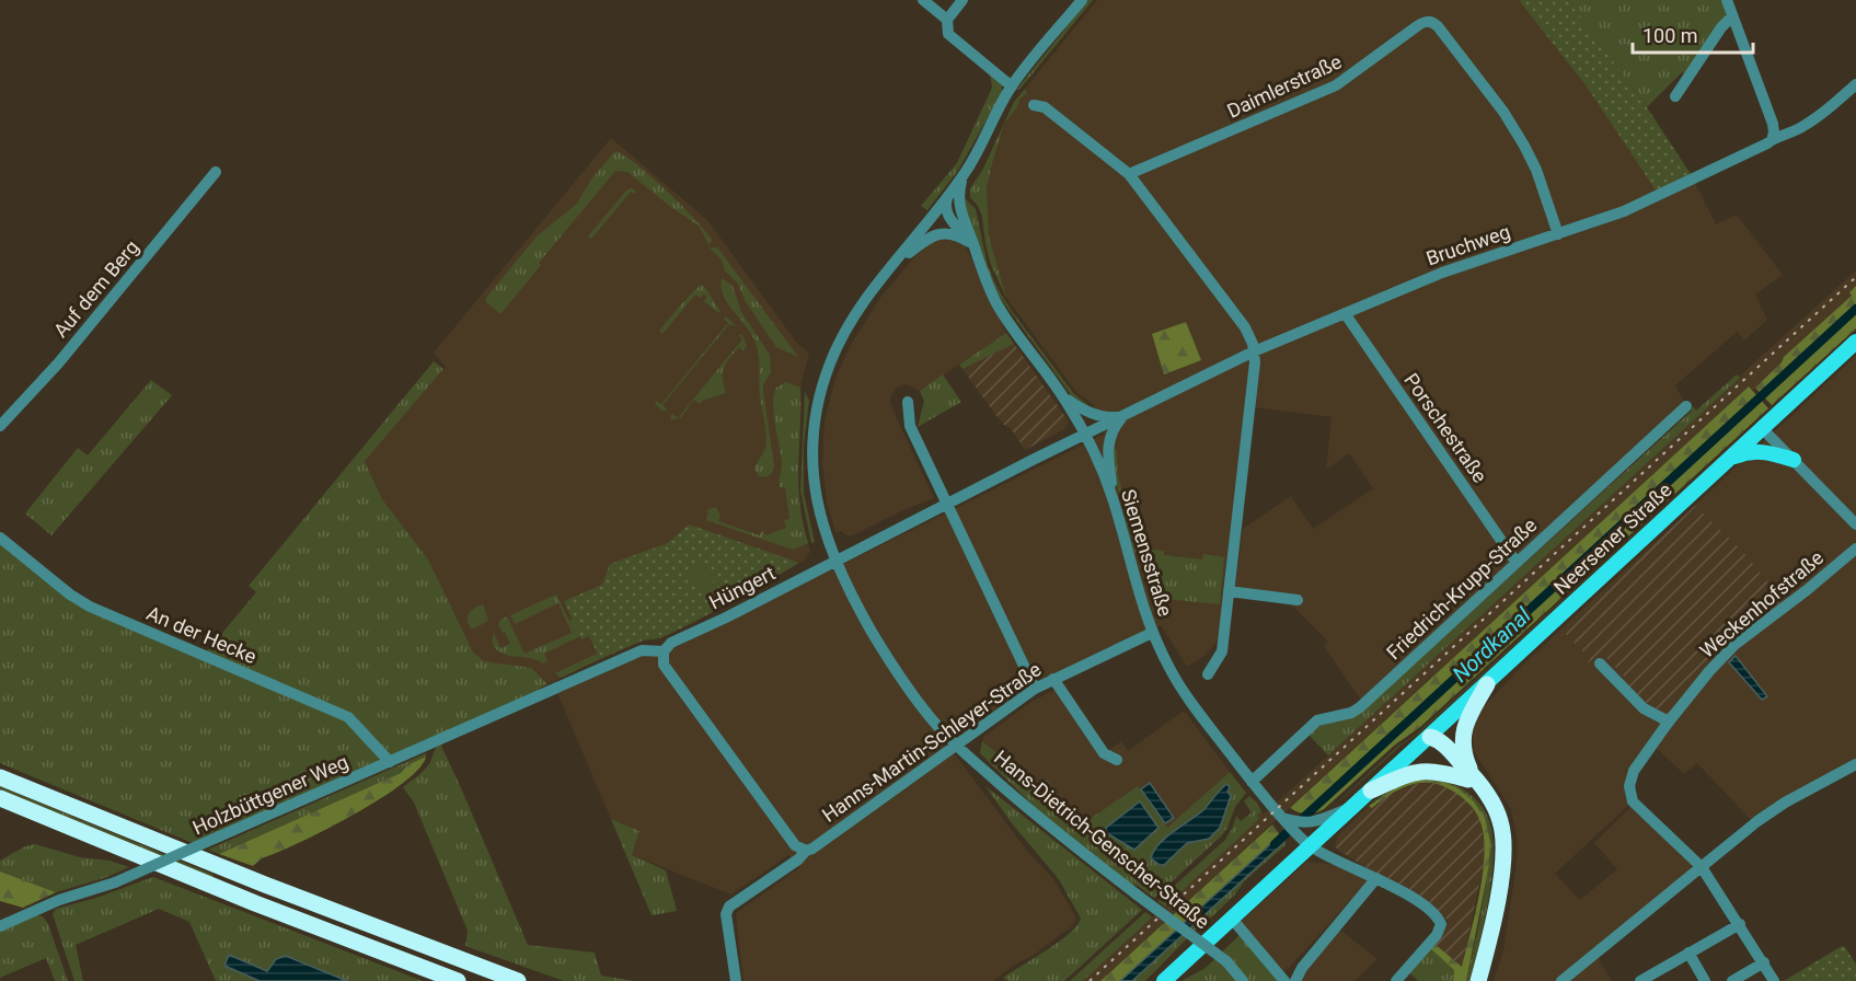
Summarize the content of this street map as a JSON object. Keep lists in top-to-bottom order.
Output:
{
  "streets": {
    "main road": ["Neersener Straße"],
    "street": [
      "Daimlerstraße",
      "Bruchweg",
      "Auf dem Berg",
      "Porschestraße",
      "Siemensstraße",
      "Hüngert",
      "Friedrich-Krupp-Straße",
      "Weckenhofstraße",
      "An der Hecke",
      "Hanns-Martin-Schleyer-Straße",
      "Holzbüttgener Weg",
      "Hans-Dietrich-Genscher-Straße"
    ]
  },
  "crossings": [
    ["Daimlerstraße", "Bruchweg"],
    ["Bruchweg", "Porschestraße"],
    ["Bruchweg", "Siemensstraße"],
    ["Bruchweg", "Hüngert"],
    ["Porschestraße", "Friedrich-Krupp-Straße"],
    ["Neersener Straße", "Siemensstraße"],
    ["Siemensstraße", "Hüngert"],
    ["Siemensstraße", "Friedrich-Krupp-Straße"],
    ["Siemensstraße", "Hanns-Martin-Schleyer-Straße"],
    ["Siemensstraße", "Hans-Dietrich-Genscher-Straße"],
    ["Hüngert", "Holzbüttgener Weg"],
    ["Hüngert", "Hans-Dietrich-Genscher-Straße"],
    ["An der Hecke", "Holzbüttgener Weg"],
    ["Hanns-Martin-Schleyer-Straße", "Hans-Dietrich-Genscher-Straße"]
  ],
  "water": ["Nordkanal"],
  "scale_bar": "100 m"
}
